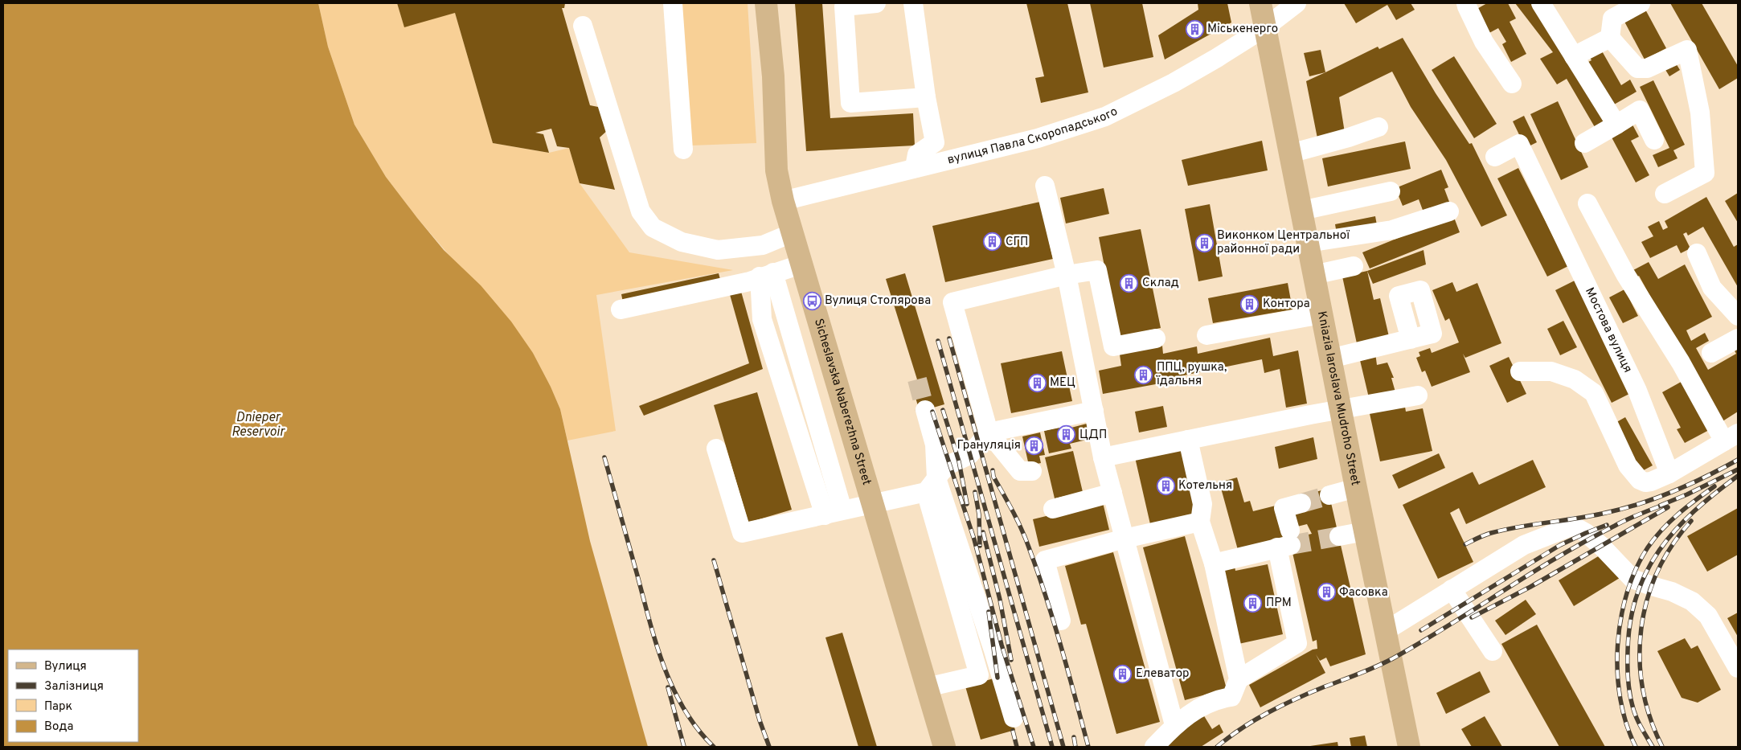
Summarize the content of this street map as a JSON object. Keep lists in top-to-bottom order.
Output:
{
  "streets": {
    "main road": ["Kniazia Iaroslava Mudroho Street", "Sicheslavska Naberezhna Street"],
    "street": ["вулиця Павла Скоропадського", "Мостова вулиця"]
  },
  "crossings": [
    ["вулиця Павла Скоропадського", "Kniazia Iaroslava Mudroho Street"],
    ["вулиця Павла Скоропадського", "Sicheslavska Naberezhna Street"]
  ],
  "water": ["Dnieper Reservoir"],
  "places": {
    "building": [
      "Міськенерго",
      "СГП",
      "Виконком Центральної районної ради",
      "Склад",
      "Контора",
      "ППЦ, рушка, їдальня",
      "МЕЦ",
      "ЦДП",
      "Грануляція",
      "Котельня",
      "Фасовка",
      "ПРМ",
      "Елеватор"
    ],
    "bus stop": ["Вулиця Столярова"]
  },
  "legend": [
    "Вулиця",
    "Залізниця",
    "Парк",
    "Вода"
  ]
}
